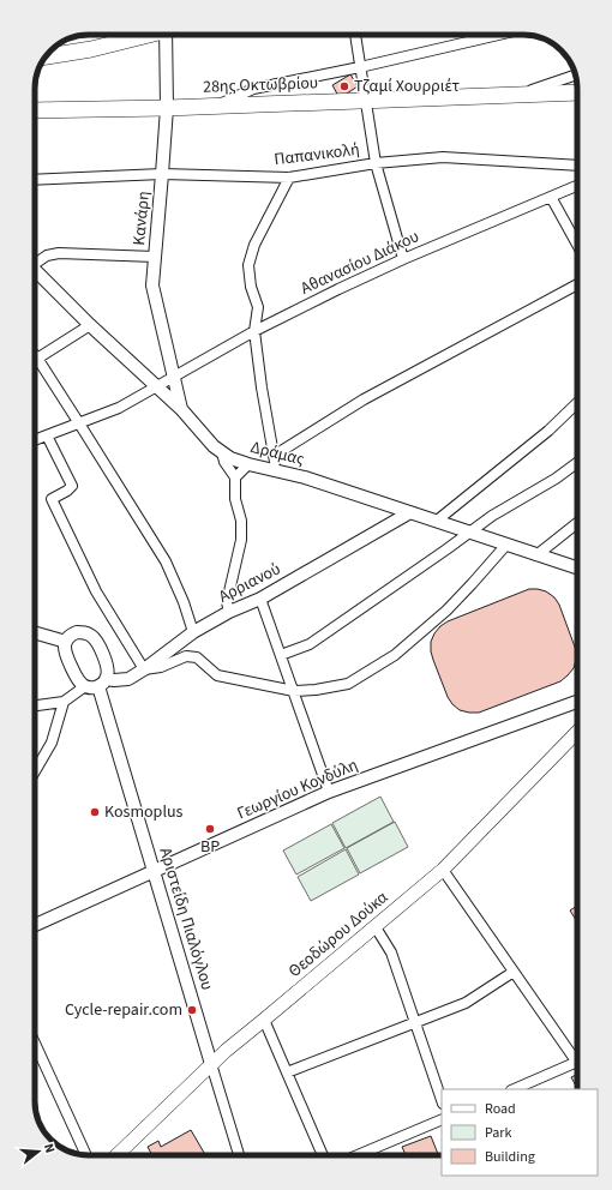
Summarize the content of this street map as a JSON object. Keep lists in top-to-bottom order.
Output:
{
  "streets": {
    "main road": ["28ης Οκτωβρίου", "Θεοδώρου Δούκα"],
    "street": [
      "Παπανικολή",
      "Κανάρη",
      "Αθανασίου Διάκου",
      "Δράμας",
      "Αρριανού",
      "Γεωργίου Κονδύλη",
      "Αριστείδη Πιαλόγλου"
    ]
  },
  "crossings": [
    ["28ης Οκτωβρίου", "Κανάρη"],
    ["Παπανικολή", "Κανάρη"],
    ["Κανάρη", "Αθανασίου Διάκου"],
    ["Κανάρη", "Δράμας"],
    ["Αθανασίου Διάκου", "Δράμας"],
    ["Δράμας", "Αρριανού"],
    ["Αρριανού", "Αριστείδη Πιαλόγλου"],
    ["Γεωργίου Κονδύλη", "Αριστείδη Πιαλόγλου"],
    ["Αριστείδη Πιαλόγλου", "Θεοδώρου Δούκα"]
  ],
  "places": [
    "Τζαμί Χουρριέτ",
    "Kosmoplus",
    "BP",
    "Cycle-repair.com"
  ],
  "legend": ["Road", "Park", "Building"],
  "north": "right"
}
